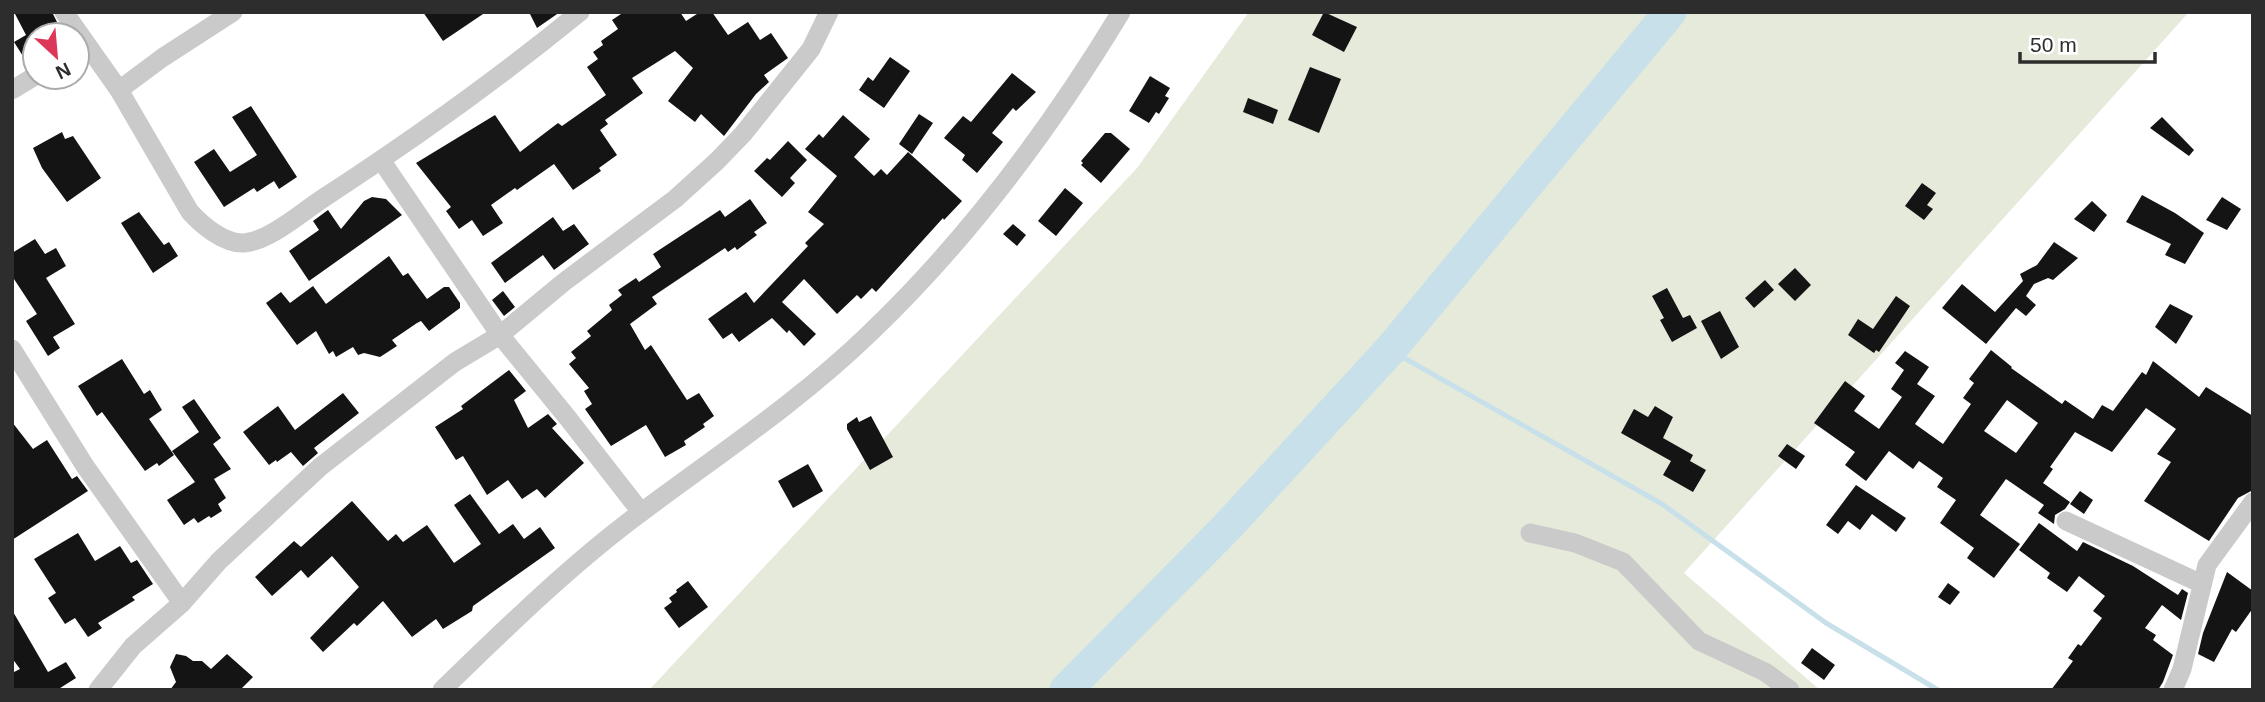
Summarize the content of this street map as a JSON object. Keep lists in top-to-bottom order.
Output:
{
  "scale_bar": "50 m",
  "north": "bottom right"
}
